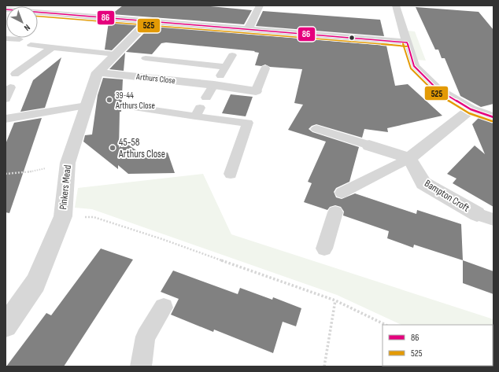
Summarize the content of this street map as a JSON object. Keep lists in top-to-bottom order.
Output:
{
  "streets": {
    "street": ["Arthurs Close", "Pinkers Mead", "Bampton Croft"]
  },
  "crossings": [
    ["Arthurs Close", "Pinkers Mead"]
  ],
  "places": ["39-44 Arthurs Close", "45-58 Arthurs Close"],
  "lines": ["transit line 86", "transit line 525"],
  "legend": ["86", "525"],
  "north": "bottom right"
}
